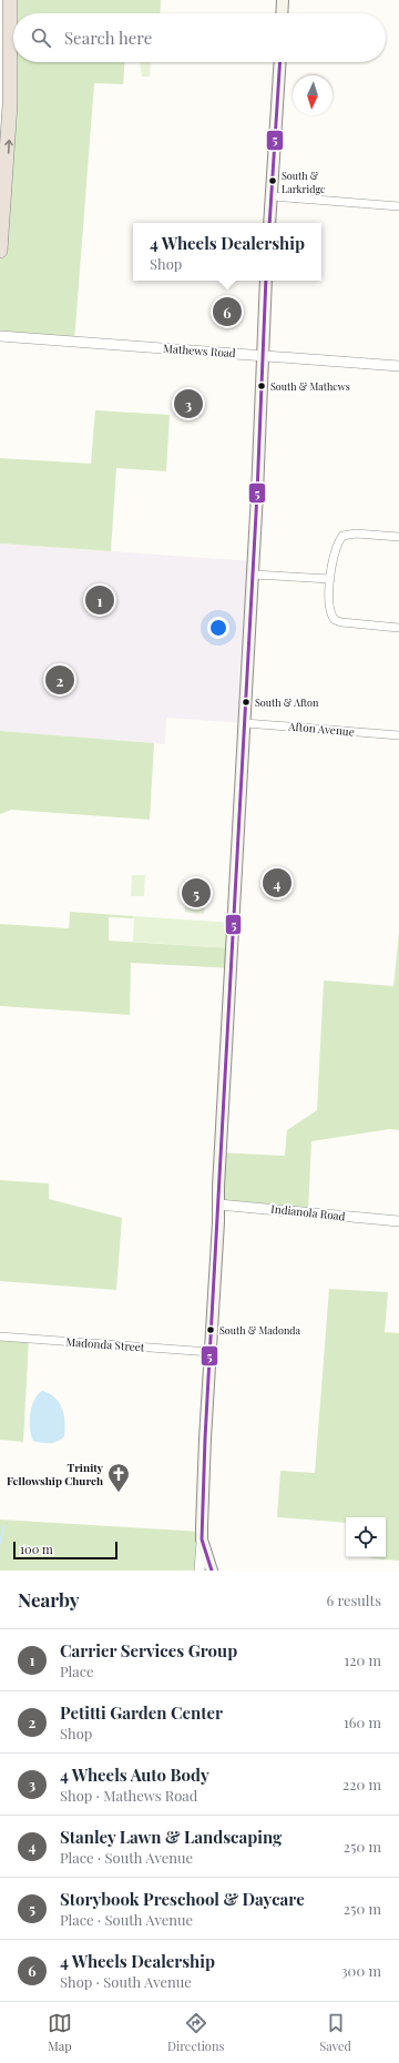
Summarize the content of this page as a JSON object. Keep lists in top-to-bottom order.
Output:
{
  "streets": {
    "street": [
      "Mathews Road",
      "Afton Avenue",
      "Indianola Road",
      "Madonda Street"
    ]
  },
  "places": {
    "other": [
      "South & Larkridge",
      "South & Mathews",
      "South & Afton",
      "South & Madonda"
    ],
    "church": ["Trinity Fellowship Church"]
  },
  "lines": ["transit line 5"],
  "scale_bar": "100 m",
  "north": "bottom",
  "page": {
    "search": "Search here",
    "popup": ["4 Wheels Dealership", "Shop"],
    "pins": [
      "6",
      "3",
      "1",
      "2",
      "4",
      "5"
    ],
    "scale": "100 m",
    "heading": ["Nearby", "6 results"],
    "list": [
      {
        "mark": "1",
        "name": "Carrier Services Group",
        "note": "Place",
        "value": "120 m"
      },
      {
        "mark": "2",
        "name": "Petitti Garden Center",
        "note": "Shop",
        "value": "160 m"
      },
      {
        "mark": "3",
        "name": "4 Wheels Auto Body",
        "note": "Shop · Mathews Road",
        "value": "220 m"
      },
      {
        "mark": "4",
        "name": "Stanley Lawn & Landscaping",
        "note": "Place · South Avenue",
        "value": "250 m"
      },
      {
        "mark": "5",
        "name": "Storybook Preschool & Daycare",
        "note": "Place · South Avenue",
        "value": "250 m"
      },
      {
        "mark": "6",
        "name": "4 Wheels Dealership",
        "note": "Shop · South Avenue",
        "value": "300 m"
      }
    ],
    "nav": ["Map", "Directions", "Saved"]
  }
}
